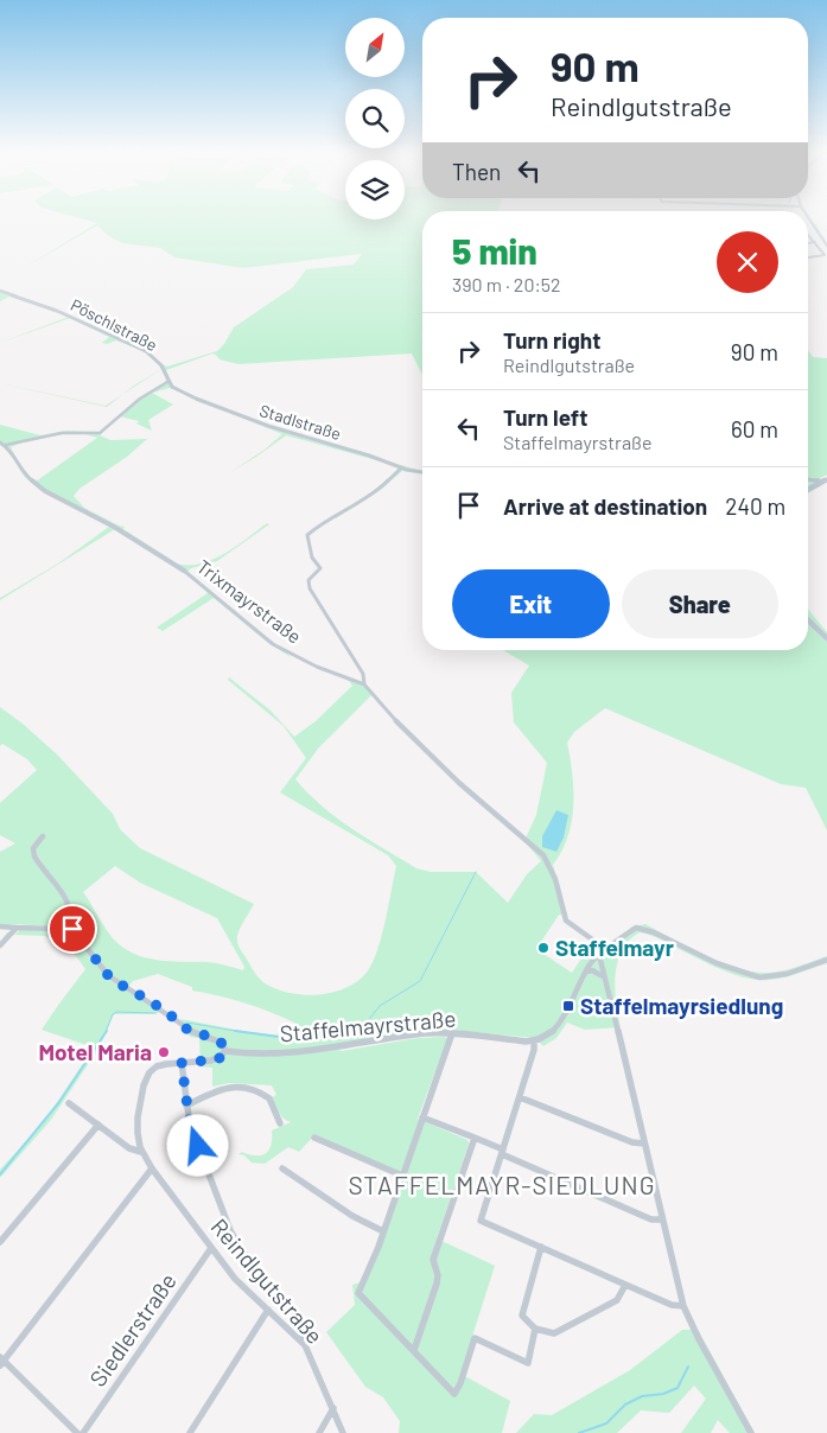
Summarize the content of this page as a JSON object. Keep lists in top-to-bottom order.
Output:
{
  "streets": {
    "street": [
      "Pöschlstraße",
      "Stadlstraße",
      "Trixmayrstraße",
      "Staffelmayrstraße",
      "Reindlgutstraße",
      "Siedlerstraße"
    ]
  },
  "crossings": [
    ["Pöschlstraße", "Stadlstraße"],
    ["Staffelmayrstraße", "Reindlgutstraße"],
    ["Reindlgutstraße", "Siedlerstraße"]
  ],
  "districts": ["STAFFELMAYR-SIEDLUNG"],
  "places": {
    "other": ["Staffelmayr", "Motel Maria"],
    "transit": ["Staffelmayrsiedlung"]
  },
  "north": "top right",
  "page": {
    "turn": ["90 m", "Reindlgutstraße"],
    "then": "Then",
    "heading": ["5 min", "390 m · 20:52"],
    "list": [
      {
        "name": "Turn right",
        "note": "Reindlgutstraße",
        "value": "90 m"
      },
      {
        "name": "Turn left",
        "note": "Staffelmayrstraße",
        "value": "60 m"
      },
      {
        "name": "Arrive at destination",
        "value": "240 m"
      }
    ],
    "buttons": ["Exit", "Share"]
  }
}
